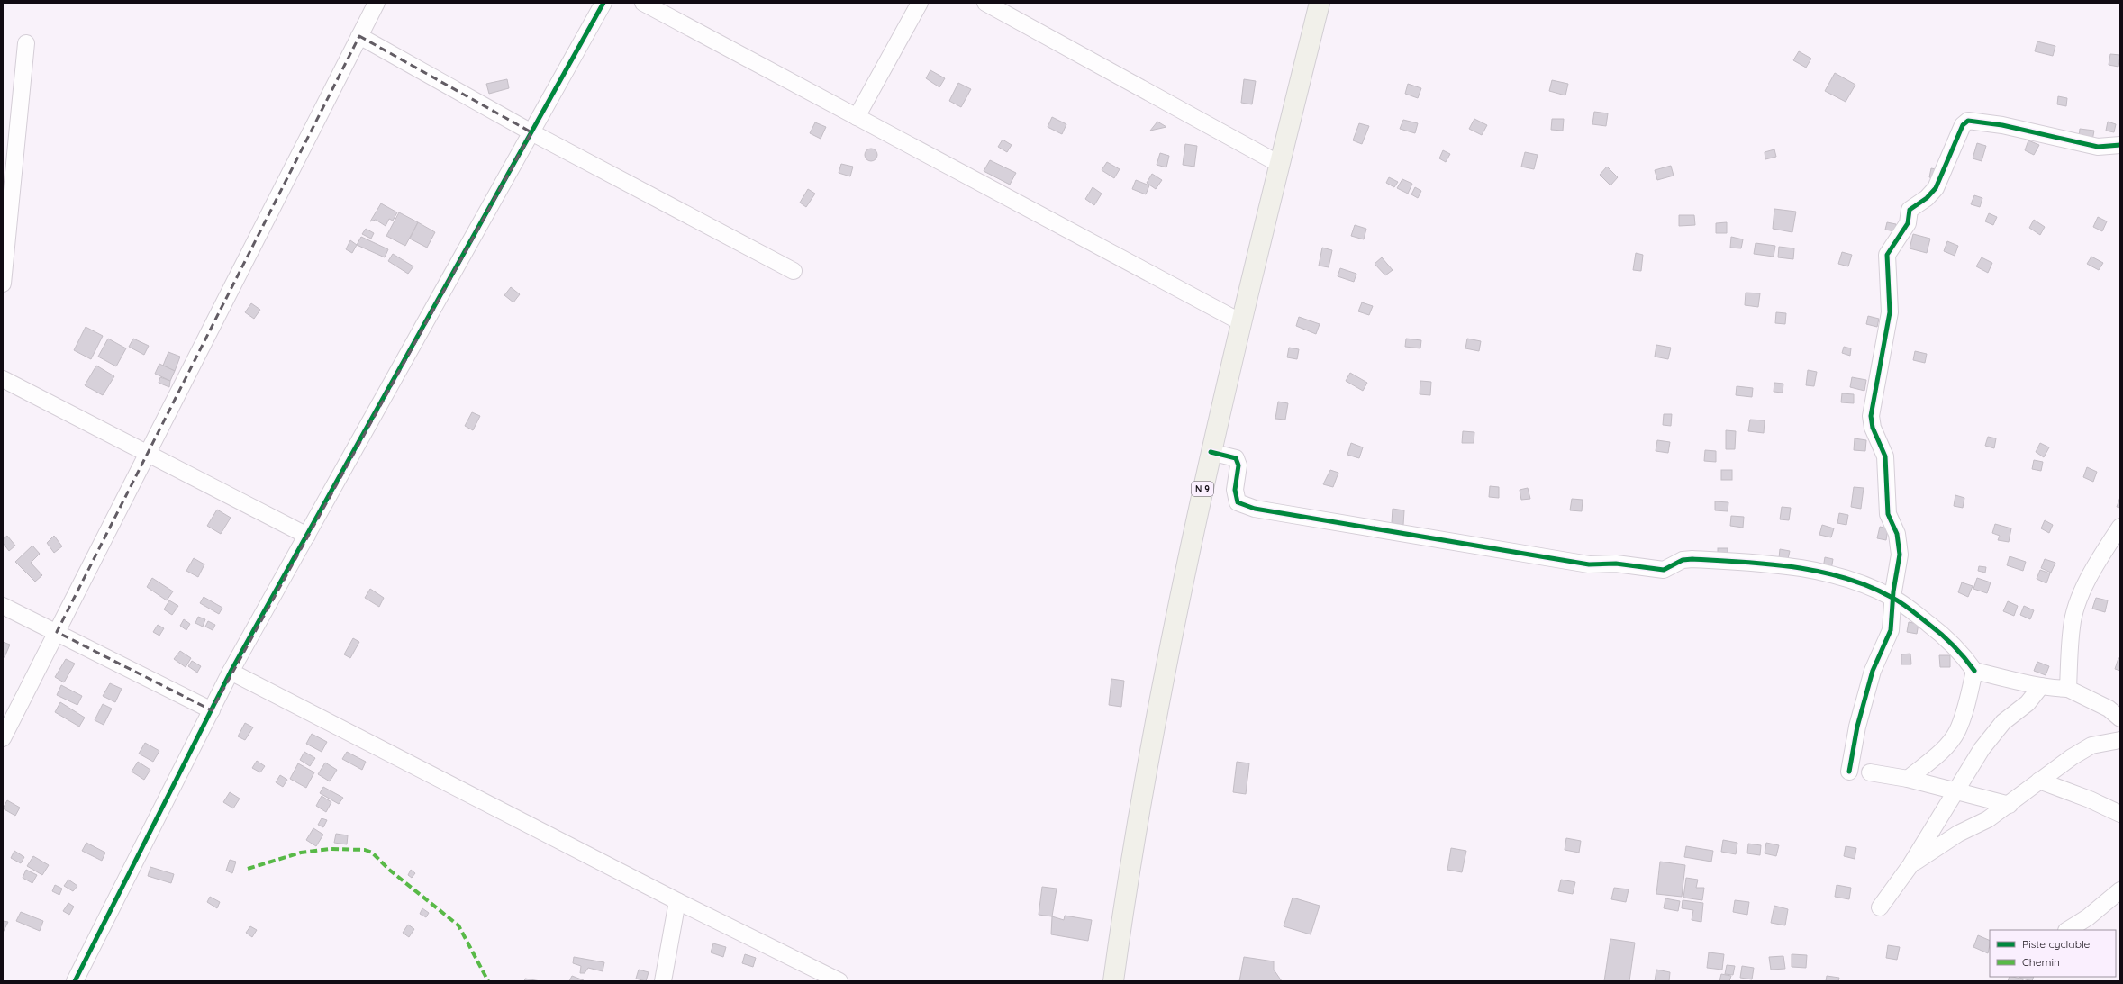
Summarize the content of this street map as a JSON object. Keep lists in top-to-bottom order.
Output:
{
  "streets": {
    "main road": ["N 9"]
  },
  "legend": ["Piste cyclable", "Chemin"]
}
